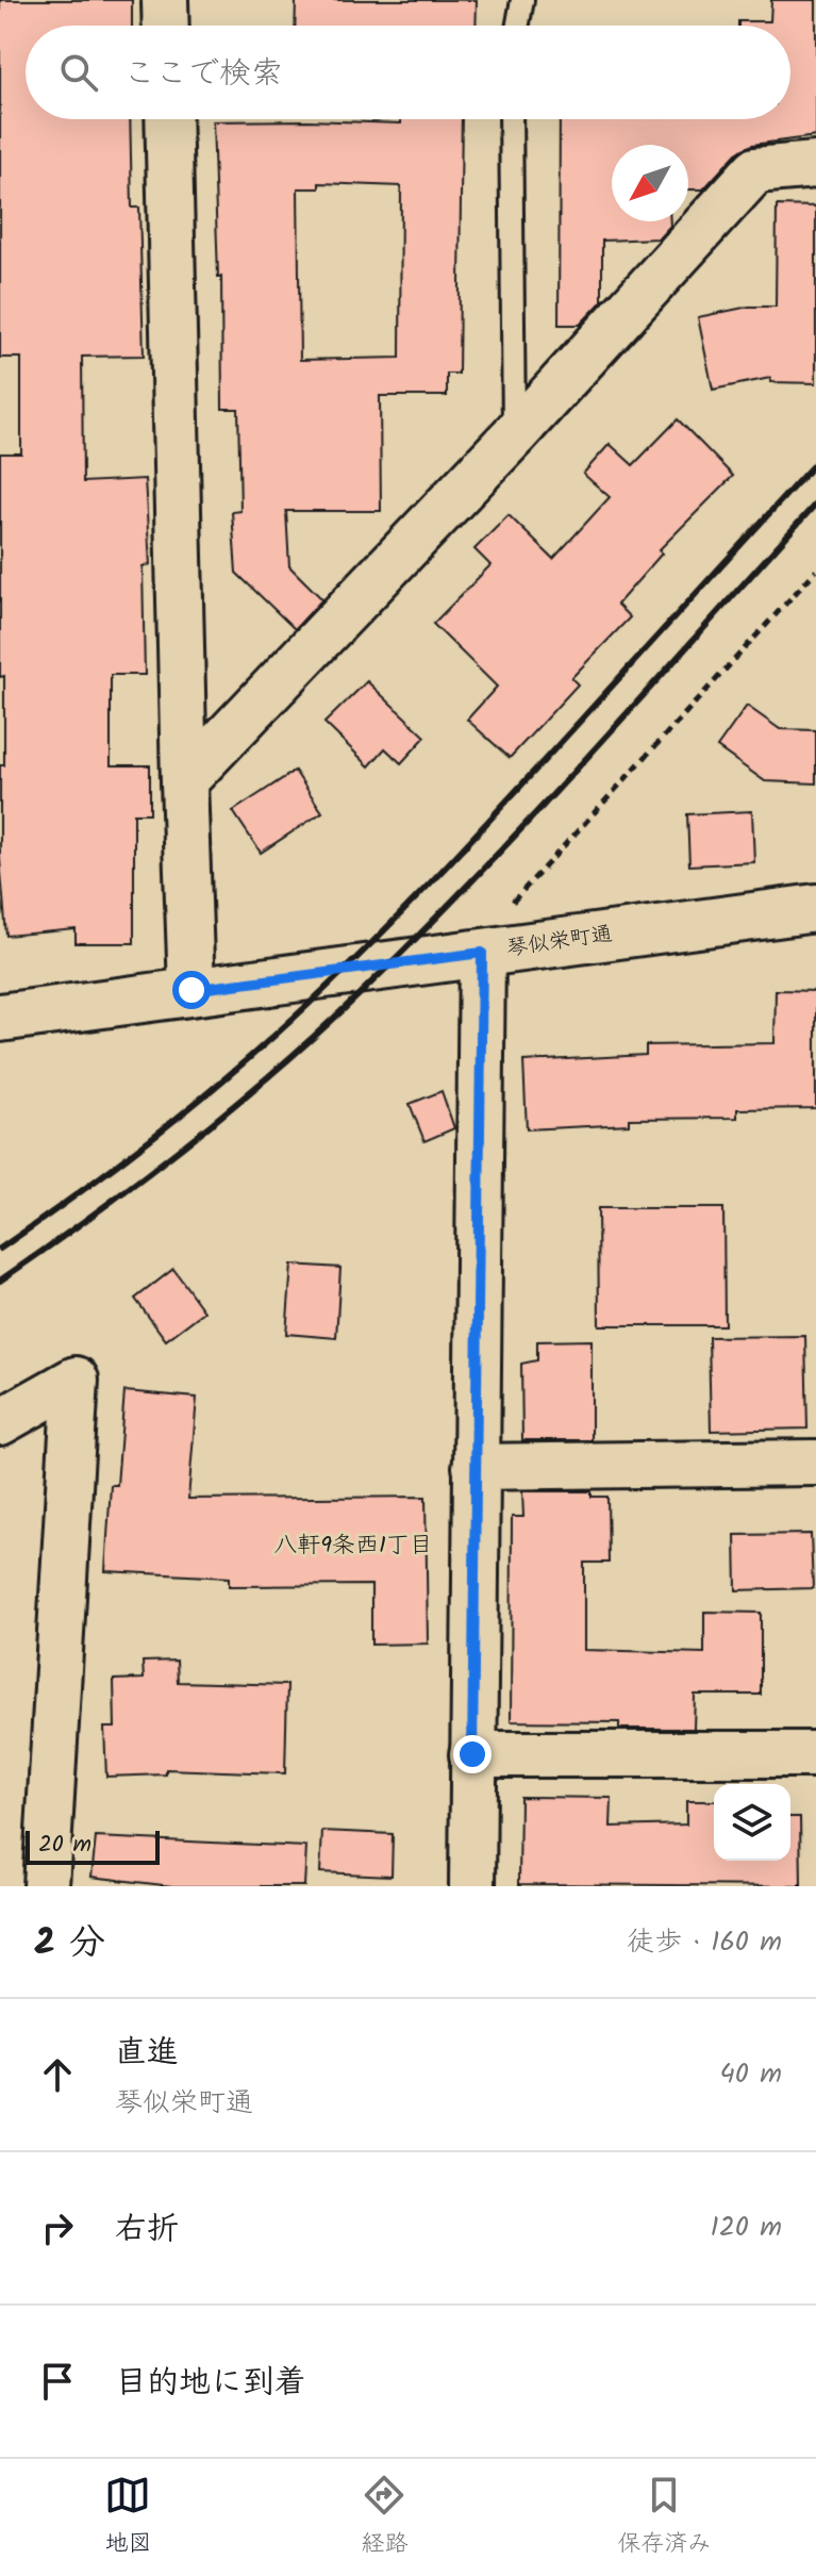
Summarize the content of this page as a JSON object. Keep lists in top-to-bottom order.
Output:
{
  "streets": {
    "main road": ["琴似栄町通"]
  },
  "districts": ["八軒9条西1丁目"],
  "scale_bar": "20 m",
  "north": "bottom left",
  "page": {
    "search": "ここで検索",
    "scale": "20 m",
    "heading": ["2 分", "徒歩 · 160 m"],
    "list": [
      ["直進", "琴似栄町通", "40 m"],
      ["右折", "120 m"],
      "目的地に到着"
    ],
    "nav": ["地図", "経路", "保存済み"]
  }
}
